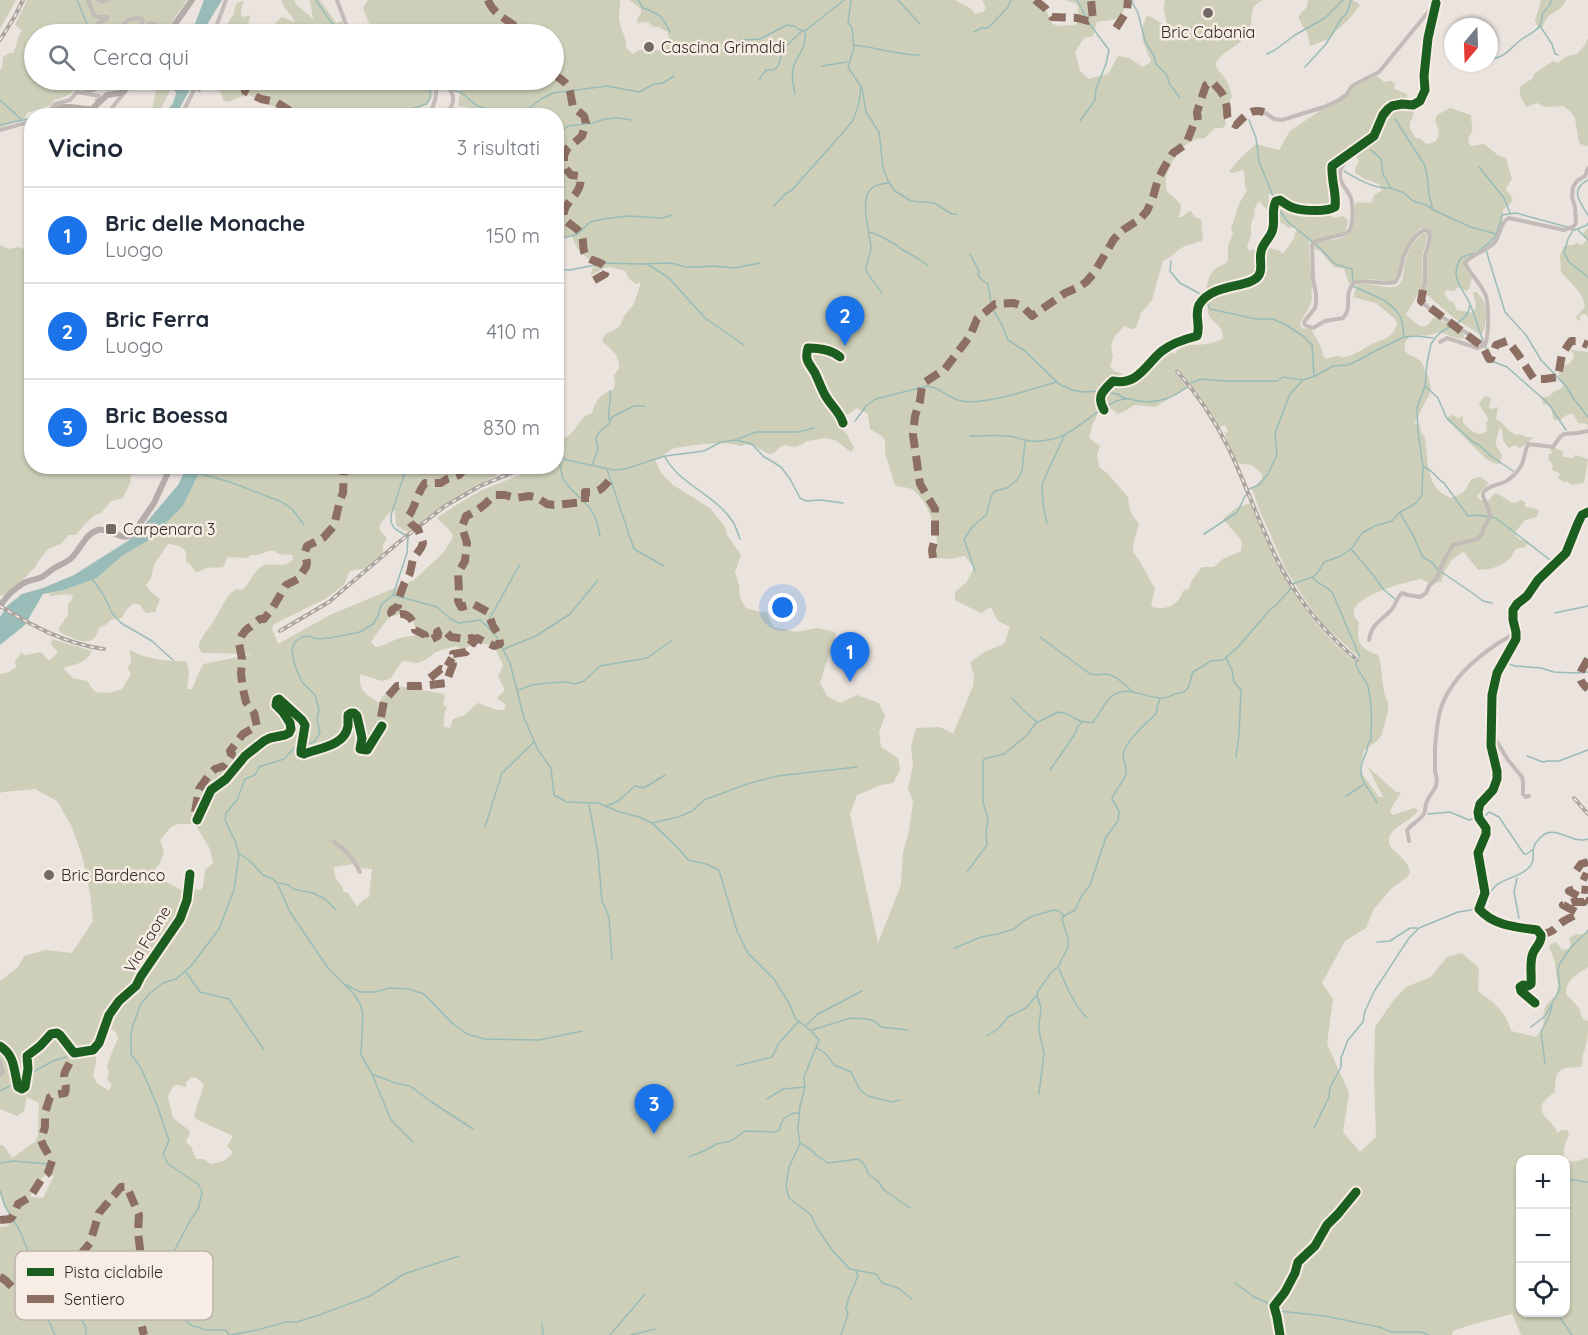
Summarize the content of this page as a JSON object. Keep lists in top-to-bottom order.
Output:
{
  "streets": {
    "street": ["Via Faone"]
  },
  "places": {
    "other": ["Bric Cabania", "Cascina Grimaldi", "Bric Bardenco"],
    "transit": ["Carpenara 3"]
  },
  "legend": ["Pista ciclabile", "Sentiero"],
  "north": "bottom",
  "page": {
    "search": "Cerca qui",
    "heading": ["Vicino", "3 risultati"],
    "list": [
      {
        "mark": "1",
        "name": "Bric delle Monache",
        "note": "Luogo",
        "value": "150 m"
      },
      {
        "mark": "2",
        "name": "Bric Ferra",
        "note": "Luogo",
        "value": "410 m"
      },
      {
        "mark": "3",
        "name": "Bric Boessa",
        "note": "Luogo",
        "value": "830 m"
      }
    ],
    "pins": ["2", "1", "3"],
    "map_buttons": ["+", "−"]
  }
}
